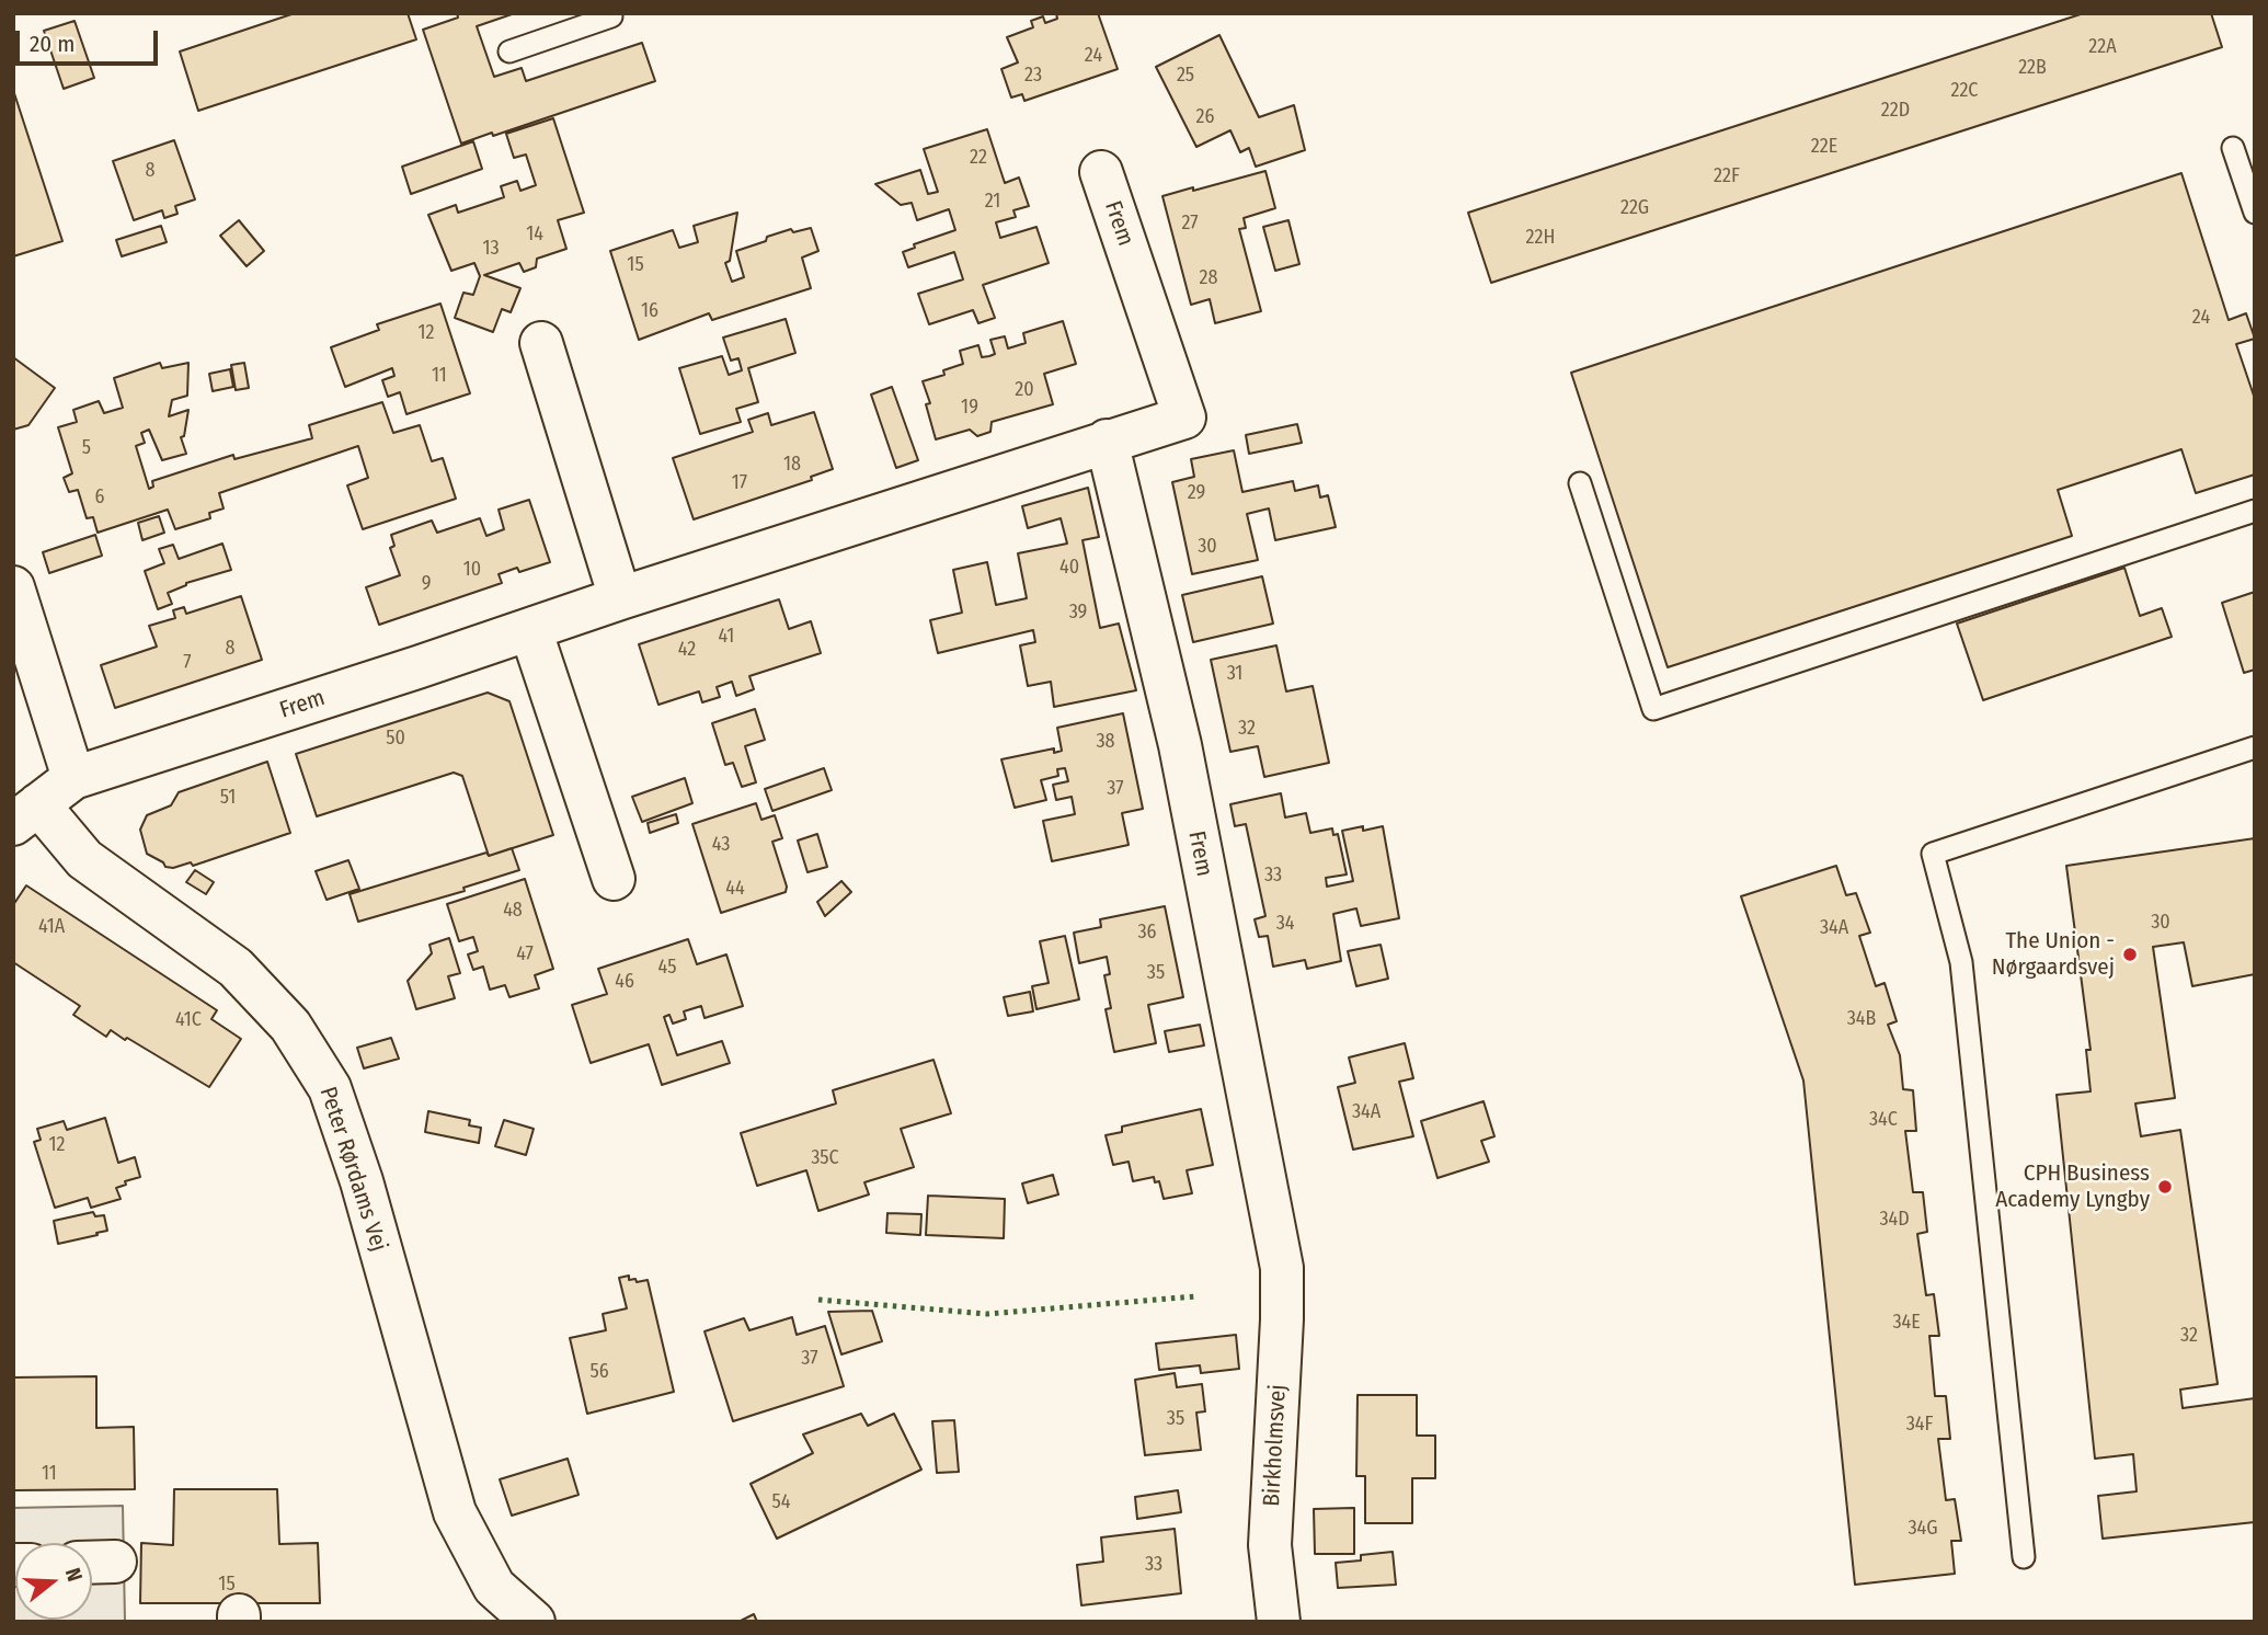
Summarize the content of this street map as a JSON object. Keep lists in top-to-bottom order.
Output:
{
  "streets": {
    "street": ["Frem", "Peter Rørdams Vej", "Birkholmsvej"]
  },
  "crossings": [
    ["Frem", "Peter Rørdams Vej"],
    ["Frem", "Birkholmsvej"]
  ],
  "places": ["The Union - Nørgaardsvej", "CPH Business Academy Lyngby"],
  "house_numbers": [
    "22A",
    "24",
    "22B",
    "23",
    "25",
    "22C",
    "22D",
    "26",
    "22E",
    "22",
    "8",
    "22F",
    "21",
    "22G",
    "27",
    "14",
    "22H",
    "13",
    "15",
    "28",
    "16",
    "24",
    "12",
    "11",
    "20",
    "19",
    "5",
    "18",
    "17",
    "29",
    "6",
    "30",
    "40",
    "10",
    "9",
    "39",
    "41",
    "8",
    "42",
    "7",
    "31",
    "32",
    "50",
    "38",
    "37",
    "51",
    "43",
    "33",
    "44",
    "48",
    "30",
    "34",
    "41A",
    "34A",
    "36",
    "47",
    "45",
    "35",
    "46",
    "34B",
    "41C",
    "34A",
    "34C",
    "12",
    "35C",
    "34D",
    "34E",
    "32",
    "37",
    "56",
    "35",
    "34F",
    "11",
    "54",
    "34G",
    "33",
    "15"
  ],
  "scale_bar": "20 m",
  "north": "right"
}
